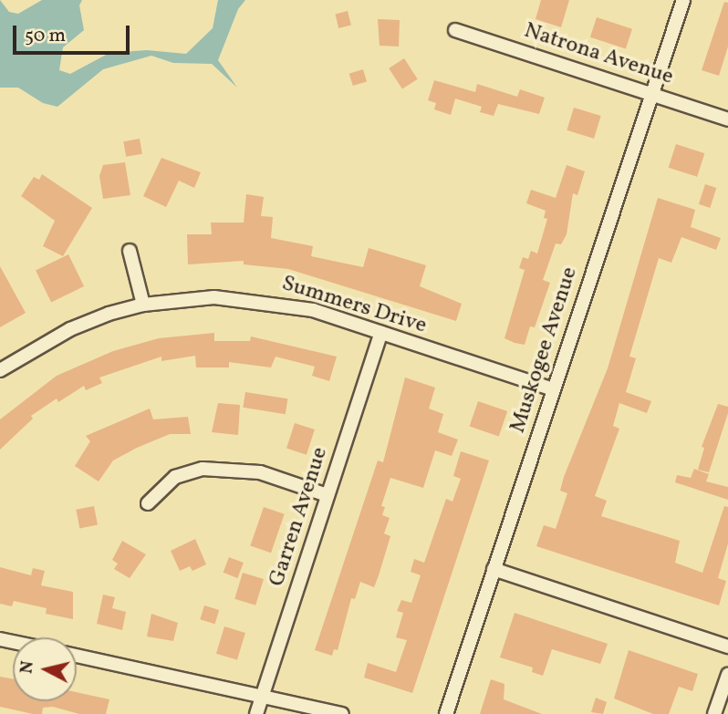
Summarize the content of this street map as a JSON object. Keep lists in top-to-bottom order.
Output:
{
  "streets": {
    "street": [
      "Natrona Avenue",
      "Summers Drive",
      "Muskogee Avenue",
      "Garren Avenue"
    ]
  },
  "crossings": [
    ["Natrona Avenue", "Muskogee Avenue"],
    ["Summers Drive", "Muskogee Avenue"],
    ["Summers Drive", "Garren Avenue"]
  ],
  "scale_bar": "50 m",
  "north": "left"
}
